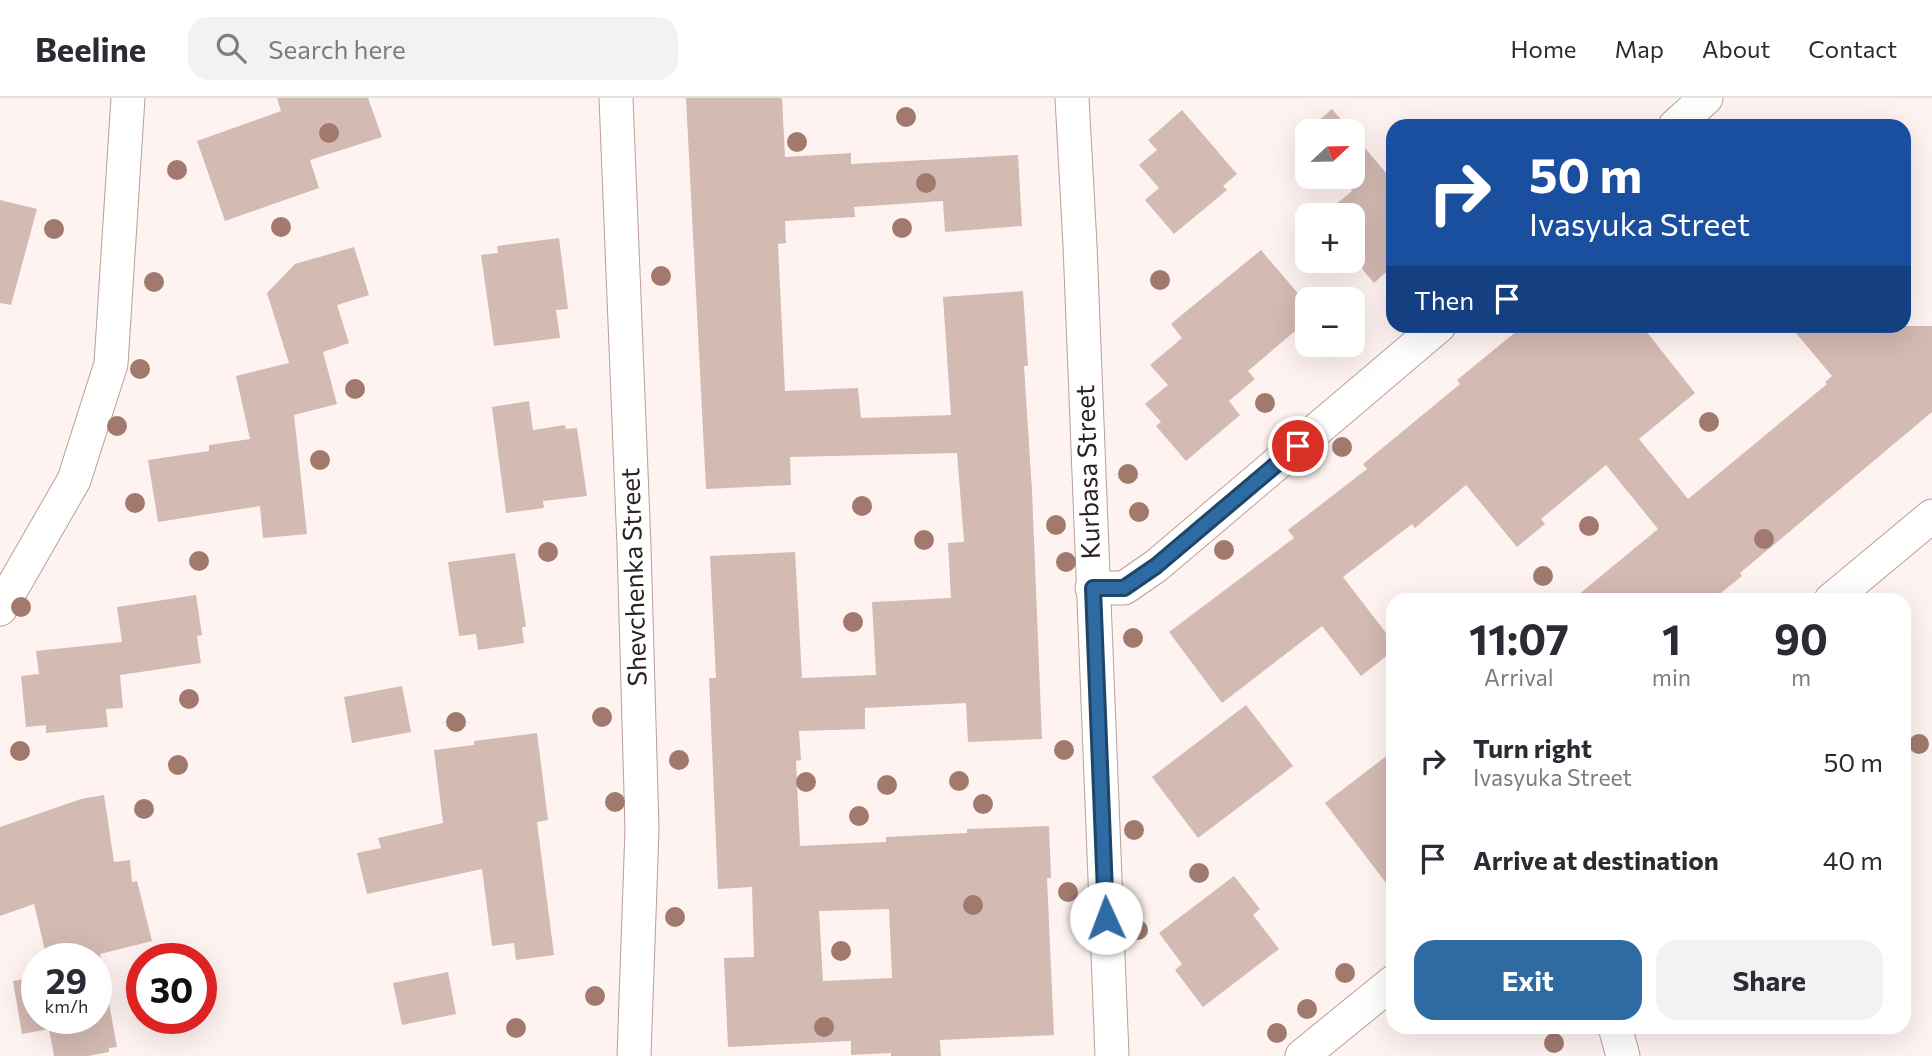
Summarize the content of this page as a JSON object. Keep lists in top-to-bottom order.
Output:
{
  "streets": {
    "street": ["Kurbasa Street", "Shevchenka Street"]
  },
  "north": "right",
  "page": {
    "header": "Beeline",
    "search": "Search here",
    "nav": [
      "Home",
      "Map",
      "About",
      "Contact"
    ],
    "map_buttons": ["+", "−"],
    "turn": ["50 m", "Ivasyuka Street"],
    "then": "Then",
    "eta": [
      "11:07",
      "Arrival",
      "1",
      "min",
      "90",
      "m"
    ],
    "list": [
      {
        "name": "Turn right",
        "note": "Ivasyuka Street",
        "value": "50 m"
      },
      {
        "name": "Arrive at destination",
        "value": "40 m"
      }
    ],
    "buttons": ["Exit", "Share"],
    "speed": "29 km/h",
    "limit": "30"
  }
}
